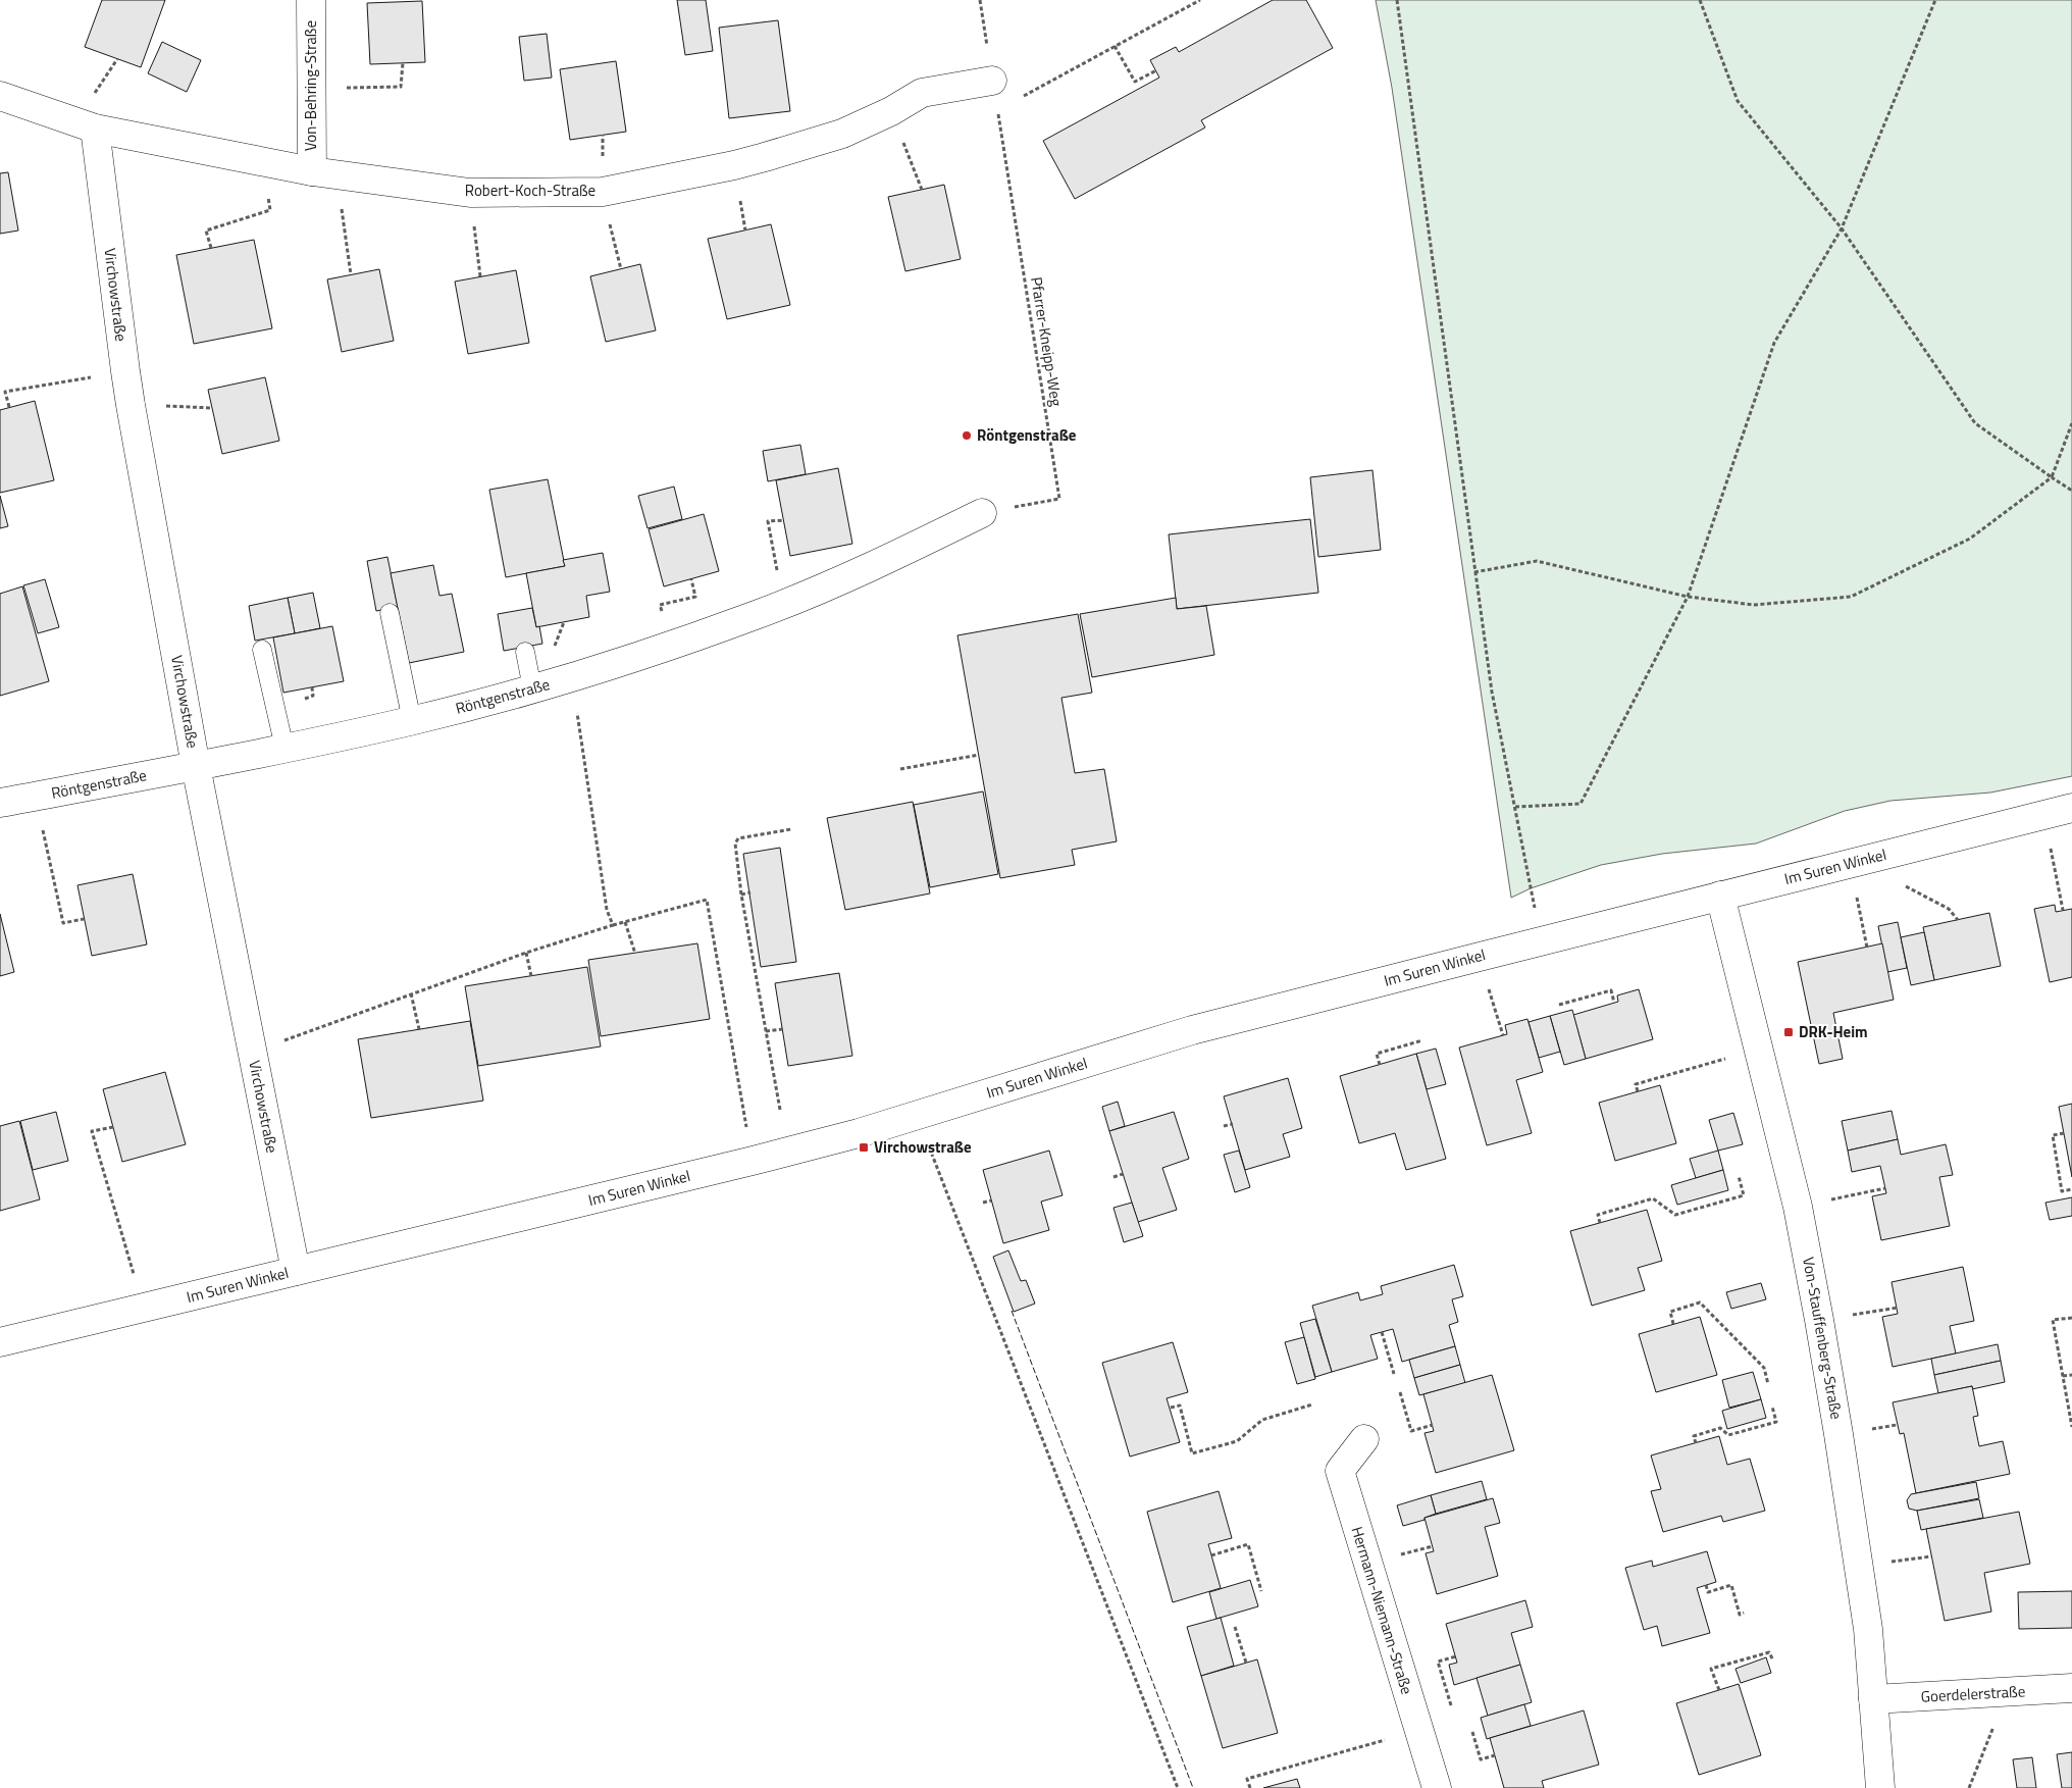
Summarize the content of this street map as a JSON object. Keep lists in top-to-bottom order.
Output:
{
  "streets": {
    "street": [
      "Von-Behring-Straße",
      "Robert-Koch-Straße",
      "Virchowstraße",
      "Röntgenstraße",
      "Im Suren Winkel",
      "Von-Stauffenberg-Straße",
      "Hermann-Niemann-Straße",
      "Goerdelerstraße"
    ],
    "path": ["Pfarrer-Kneipp-Weg"]
  },
  "crossings": [
    ["Von-Behring-Straße", "Robert-Koch-Straße"],
    ["Robert-Koch-Straße", "Virchowstraße"],
    ["Robert-Koch-Straße", "Pfarrer-Kneipp-Weg"],
    ["Virchowstraße", "Röntgenstraße"],
    ["Virchowstraße", "Im Suren Winkel"],
    ["Pfarrer-Kneipp-Weg", "Röntgenstraße"],
    ["Im Suren Winkel", "Von-Stauffenberg-Straße"],
    ["Von-Stauffenberg-Straße", "Goerdelerstraße"]
  ],
  "places": {
    "other": ["Röntgenstraße"],
    "transit": ["DRK-Heim", "Virchowstraße"]
  }
}
